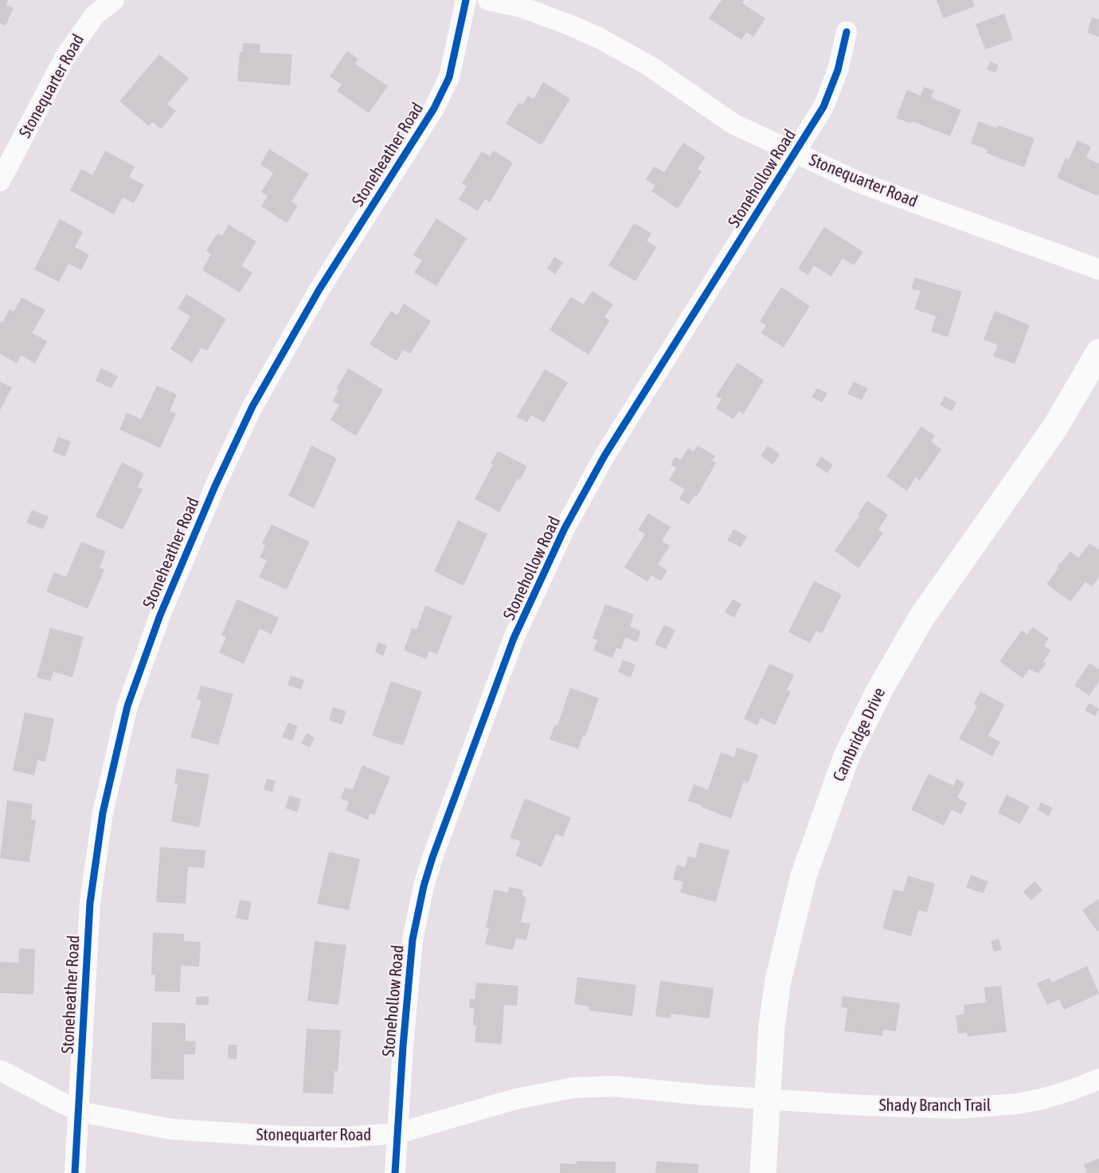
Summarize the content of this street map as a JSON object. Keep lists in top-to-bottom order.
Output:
{
  "streets": {
    "street": [
      "Stonequarter Road",
      "Stoneheather Road",
      "Stonehollow Road",
      "Cambridge Drive",
      "Shady Branch Trail"
    ]
  },
  "crossings": [
    ["Stonequarter Road", "Stoneheather Road"],
    ["Stonequarter Road", "Stonehollow Road"],
    ["Stonequarter Road", "Cambridge Drive"],
    ["Stonequarter Road", "Shady Branch Trail"],
    ["Cambridge Drive", "Shady Branch Trail"]
  ]
}
